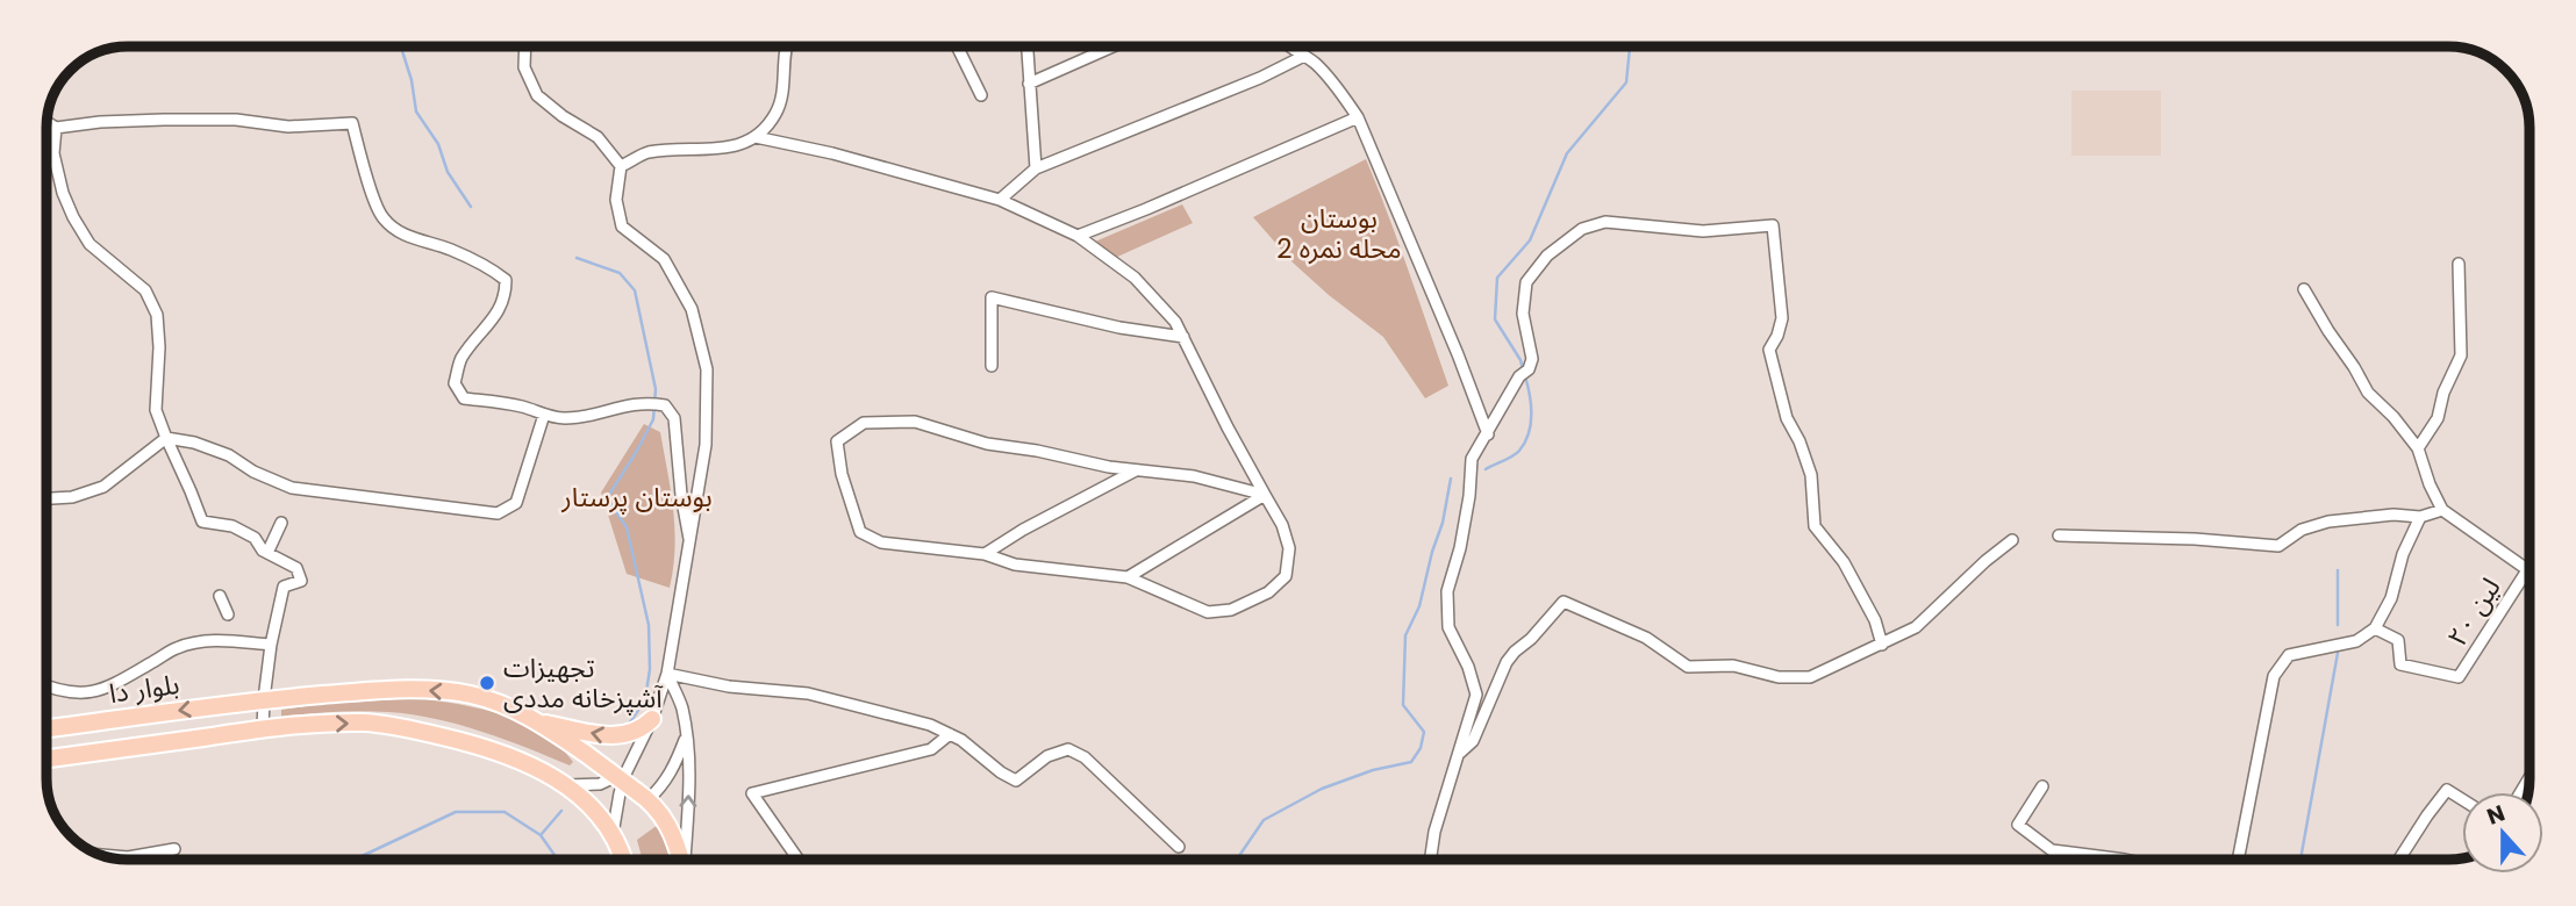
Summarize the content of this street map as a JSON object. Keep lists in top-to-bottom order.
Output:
{
  "streets": {
    "main road": ["بلوار دا"],
    "street": ["لین ۲۰"]
  },
  "parks": ["بوستان محله نمره 2", "بوستان پرستار"],
  "places": ["تجهیزات آشپزخانه مددی"],
  "north": "top"
}
